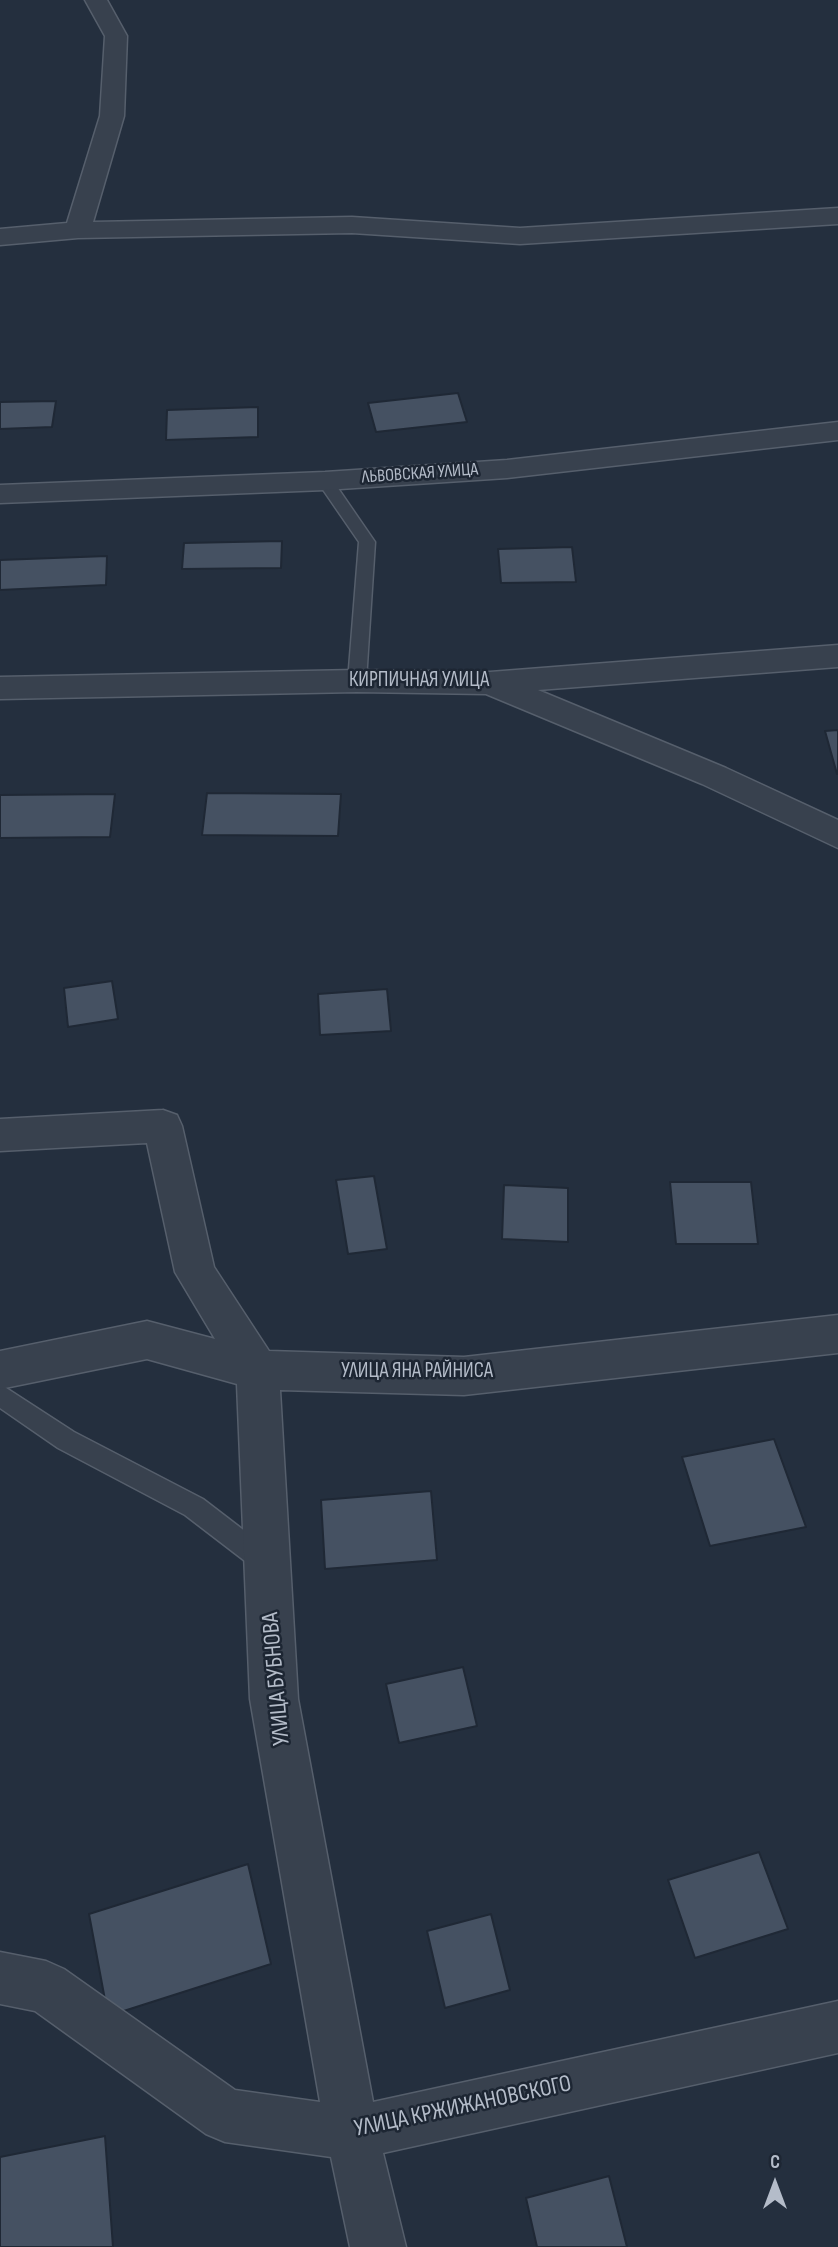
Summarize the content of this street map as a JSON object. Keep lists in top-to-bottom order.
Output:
{
  "streets": {
    "street": [
      "ЛЬВОВСКАЯ УЛИЦА",
      "КИРПИЧНАЯ УЛИЦА",
      "УЛИЦА ЯНА РАЙНИСА",
      "УЛИЦА БУБНОВА",
      "УЛИЦА КРЖИЖАНОВСКОГО"
    ]
  },
  "crossings": [
    ["УЛИЦА ЯНА РАЙНИСА", "УЛИЦА БУБНОВА"],
    ["УЛИЦА БУБНОВА", "УЛИЦА КРЖИЖАНОВСКОГО"]
  ],
  "north": "top"
}
